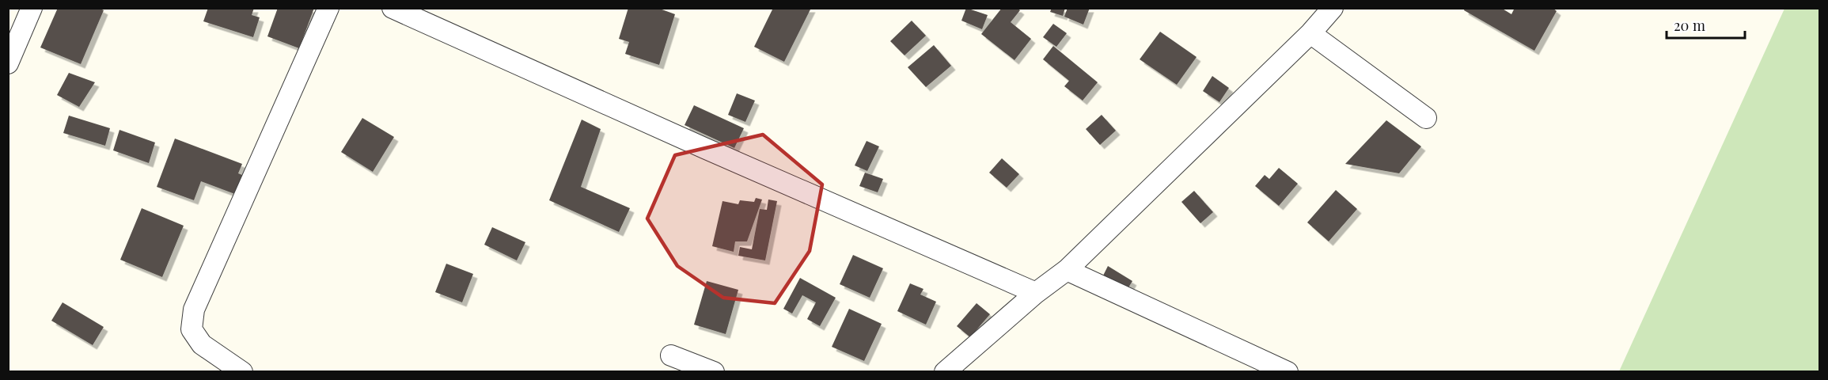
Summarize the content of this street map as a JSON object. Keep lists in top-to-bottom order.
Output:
{
  "scale_bar": "20 m"
}
